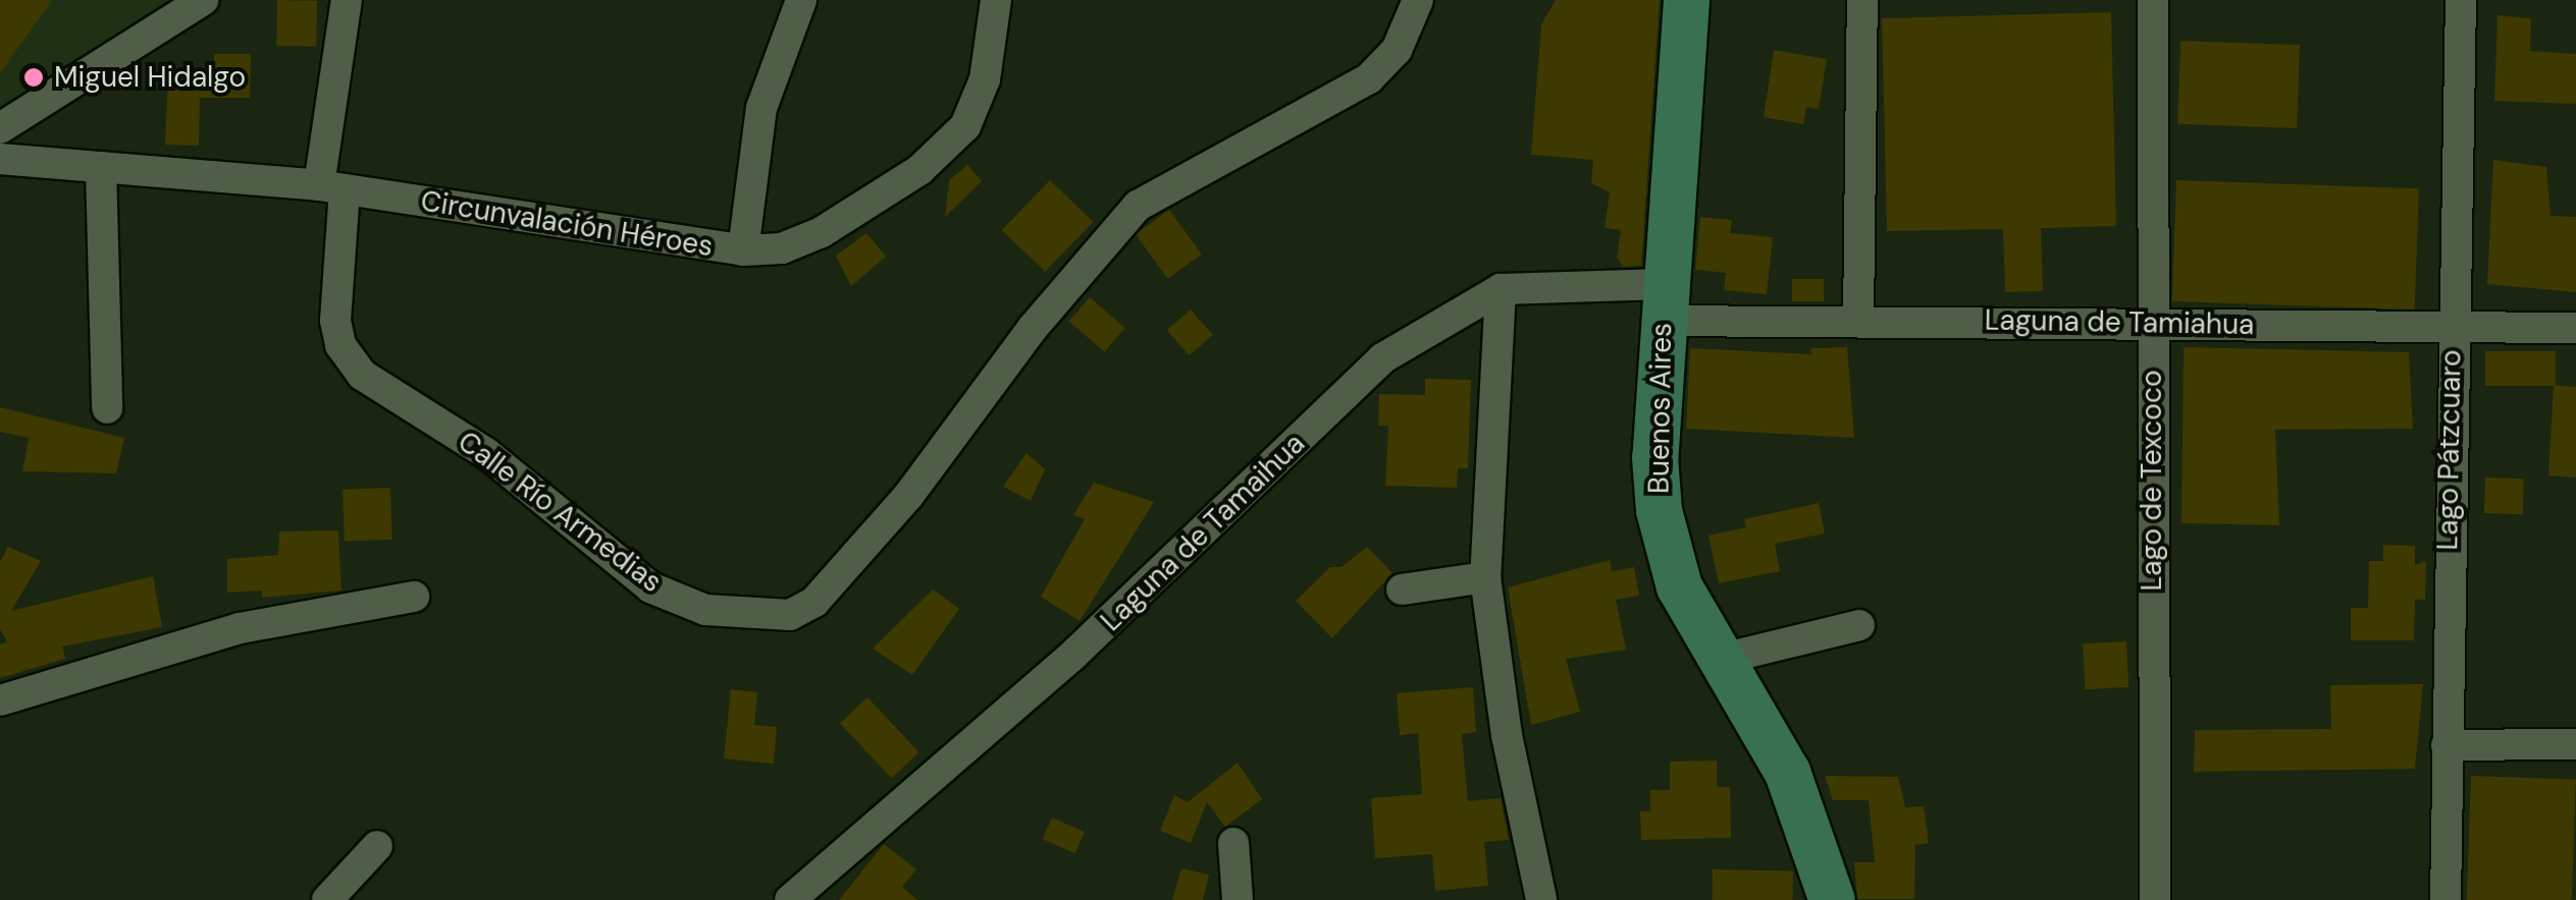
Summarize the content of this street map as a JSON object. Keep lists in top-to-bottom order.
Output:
{
  "streets": {
    "street": [
      "Circunvalación Héroes",
      "Laguna de Tamiahua",
      "Buenos Aires",
      "Lago Pátzcuaro",
      "Lago de Texcoco",
      "Calle Río Armedias",
      "Laguna de Tamaihua"
    ]
  },
  "crossings": [
    ["Circunvalación Héroes", "Calle Río Armedias"],
    ["Laguna de Tamiahua", "Buenos Aires"],
    ["Laguna de Tamiahua", "Lago Pátzcuaro"],
    ["Laguna de Tamiahua", "Lago de Texcoco"],
    ["Laguna de Tamiahua", "Laguna de Tamaihua"],
    ["Buenos Aires", "Laguna de Tamaihua"]
  ],
  "places": ["Miguel Hidalgo"]
}
